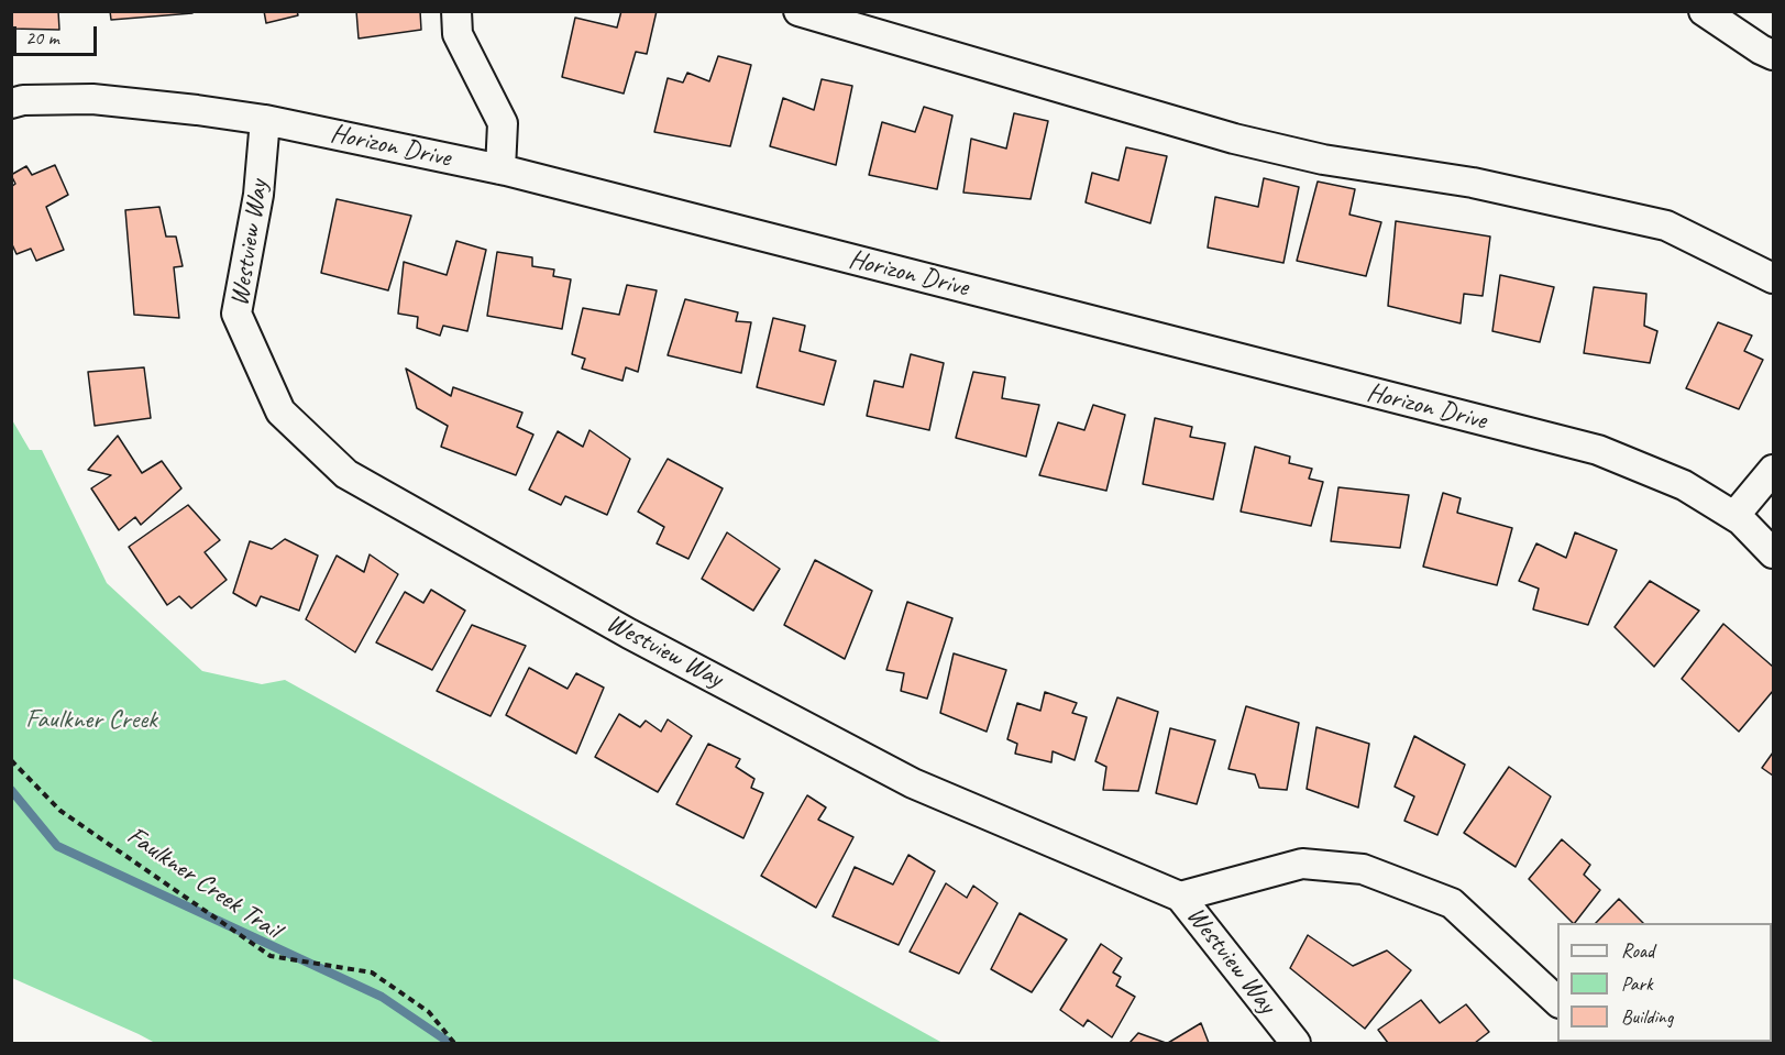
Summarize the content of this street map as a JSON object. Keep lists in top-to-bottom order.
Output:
{
  "streets": {
    "street": ["Horizon Drive", "Westview Way"],
    "path": ["Faulkner Creek Trail"]
  },
  "crossings": [
    ["Horizon Drive", "Westview Way"]
  ],
  "parks": ["Faulkner Creek"],
  "legend": ["Road", "Park", "Building"],
  "scale_bar": "20 m"
}
